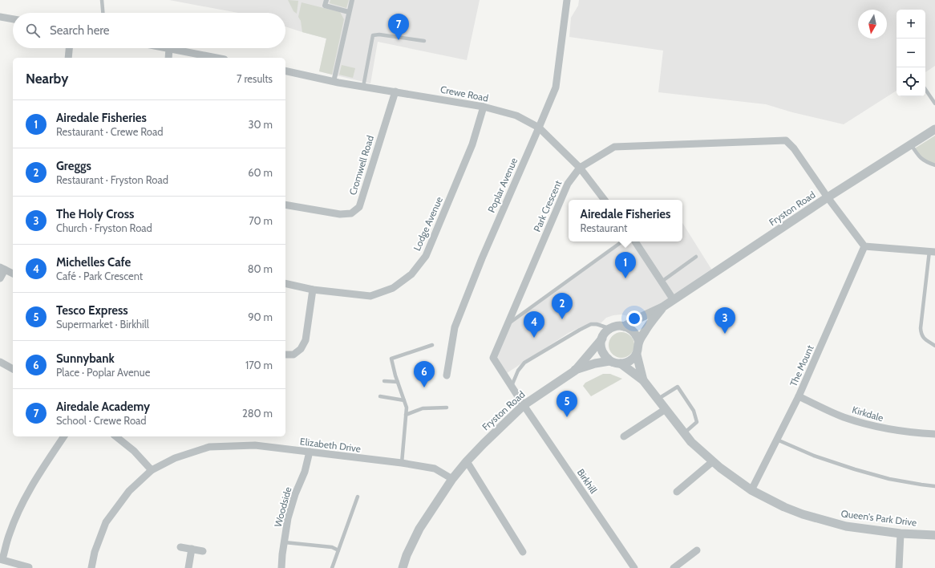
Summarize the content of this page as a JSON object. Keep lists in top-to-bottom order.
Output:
{
  "streets": {
    "street": [
      "Crewe Road",
      "Cromwell Road",
      "Poplar Avenue",
      "Park Crescent",
      "Fryston Road",
      "Lodge Avenue",
      "The Mount",
      "Kirkdale",
      "Elizabeth Drive",
      "Birkhill",
      "Woodside",
      "Queen's Park Drive"
    ]
  },
  "crossings": [
    ["Crewe Road", "Cromwell Road"],
    ["Crewe Road", "Poplar Avenue"],
    ["Crewe Road", "Park Crescent"],
    ["Crewe Road", "Lodge Avenue"],
    ["Park Crescent", "Fryston Road"],
    ["Park Crescent", "Birkhill"],
    ["Fryston Road", "Elizabeth Drive"],
    ["Fryston Road", "Birkhill"],
    ["Fryston Road", "Queen's Park Drive"],
    ["The Mount", "Kirkdale"],
    ["The Mount", "Queen's Park Drive"],
    ["Elizabeth Drive", "Woodside"]
  ],
  "north": "bottom",
  "page": {
    "map_buttons": ["+", "−"],
    "search": "Search here",
    "pins": [
      "7",
      "1",
      "2",
      "3",
      "4",
      "6",
      "5"
    ],
    "heading": ["Nearby", "7 results"],
    "list": [
      {
        "mark": "1",
        "name": "Airedale Fisheries",
        "note": "Restaurant · Crewe Road",
        "value": "30 m"
      },
      {
        "mark": "2",
        "name": "Greggs",
        "note": "Restaurant · Fryston Road",
        "value": "60 m"
      },
      {
        "mark": "3",
        "name": "The Holy Cross",
        "note": "Church · Fryston Road",
        "value": "70 m"
      },
      {
        "mark": "4",
        "name": "Michelles Cafe",
        "note": "Café · Park Crescent",
        "value": "80 m"
      },
      {
        "mark": "5",
        "name": "Tesco Express",
        "note": "Supermarket · Birkhill",
        "value": "90 m"
      },
      {
        "mark": "6",
        "name": "Sunnybank",
        "note": "Place · Poplar Avenue",
        "value": "170 m"
      },
      {
        "mark": "7",
        "name": "Airedale Academy",
        "note": "School · Crewe Road",
        "value": "280 m"
      }
    ],
    "popup": ["Airedale Fisheries", "Restaurant"]
  }
}
